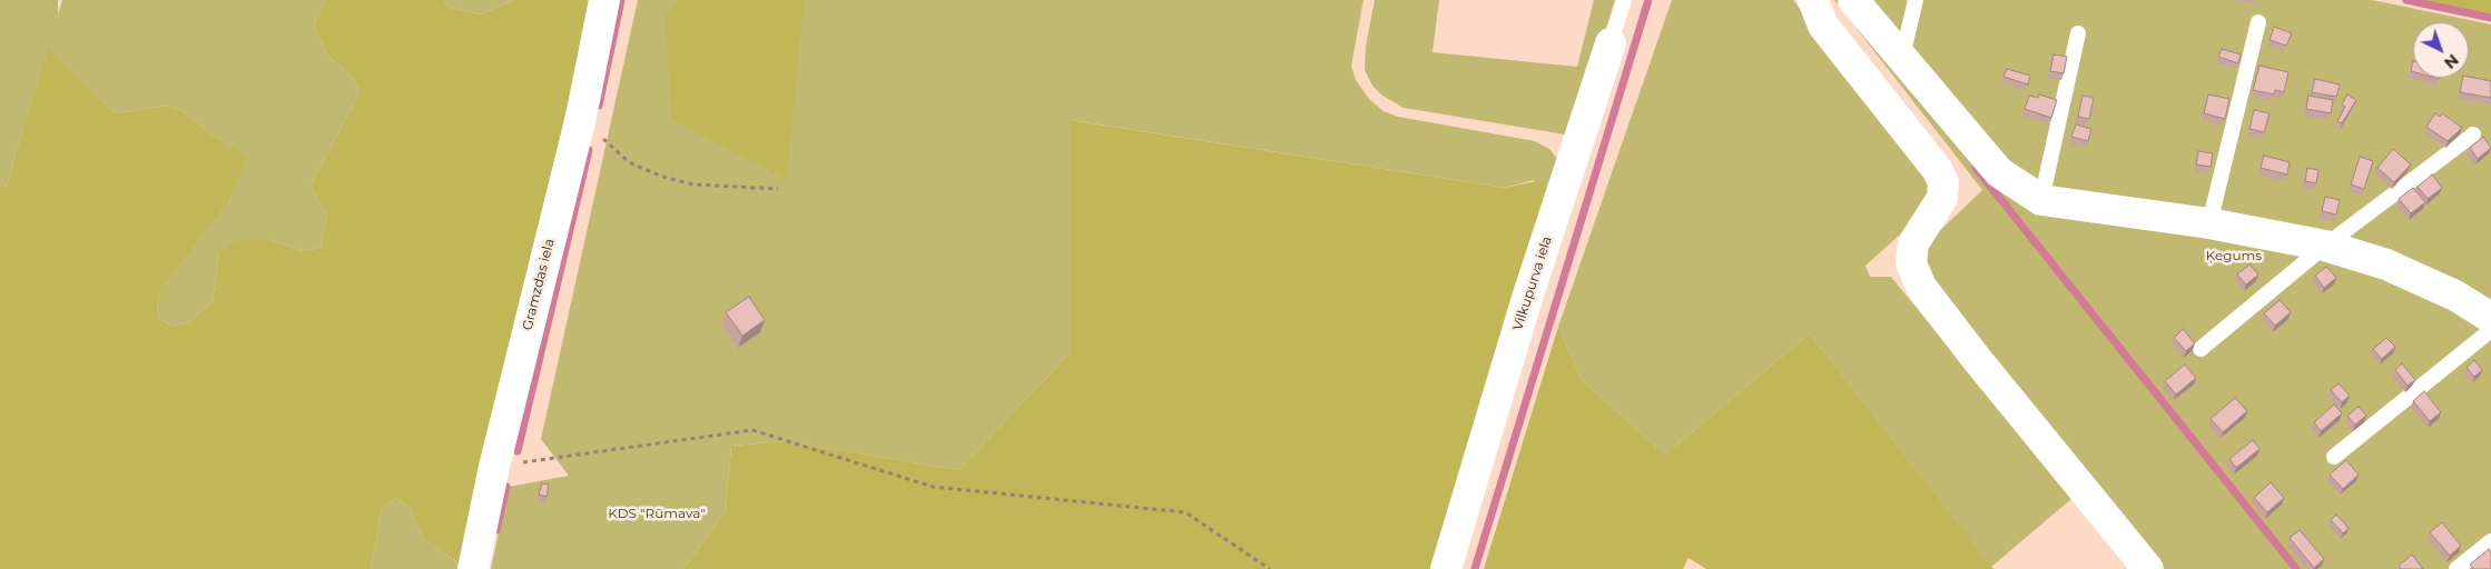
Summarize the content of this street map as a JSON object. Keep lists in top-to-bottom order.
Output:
{
  "streets": {
    "street": ["Vilkupurva iela", "Gramzdas iela"]
  },
  "parks": ["Ķegums", "KDS \"Rūmava\""],
  "north": "bottom right"
}
